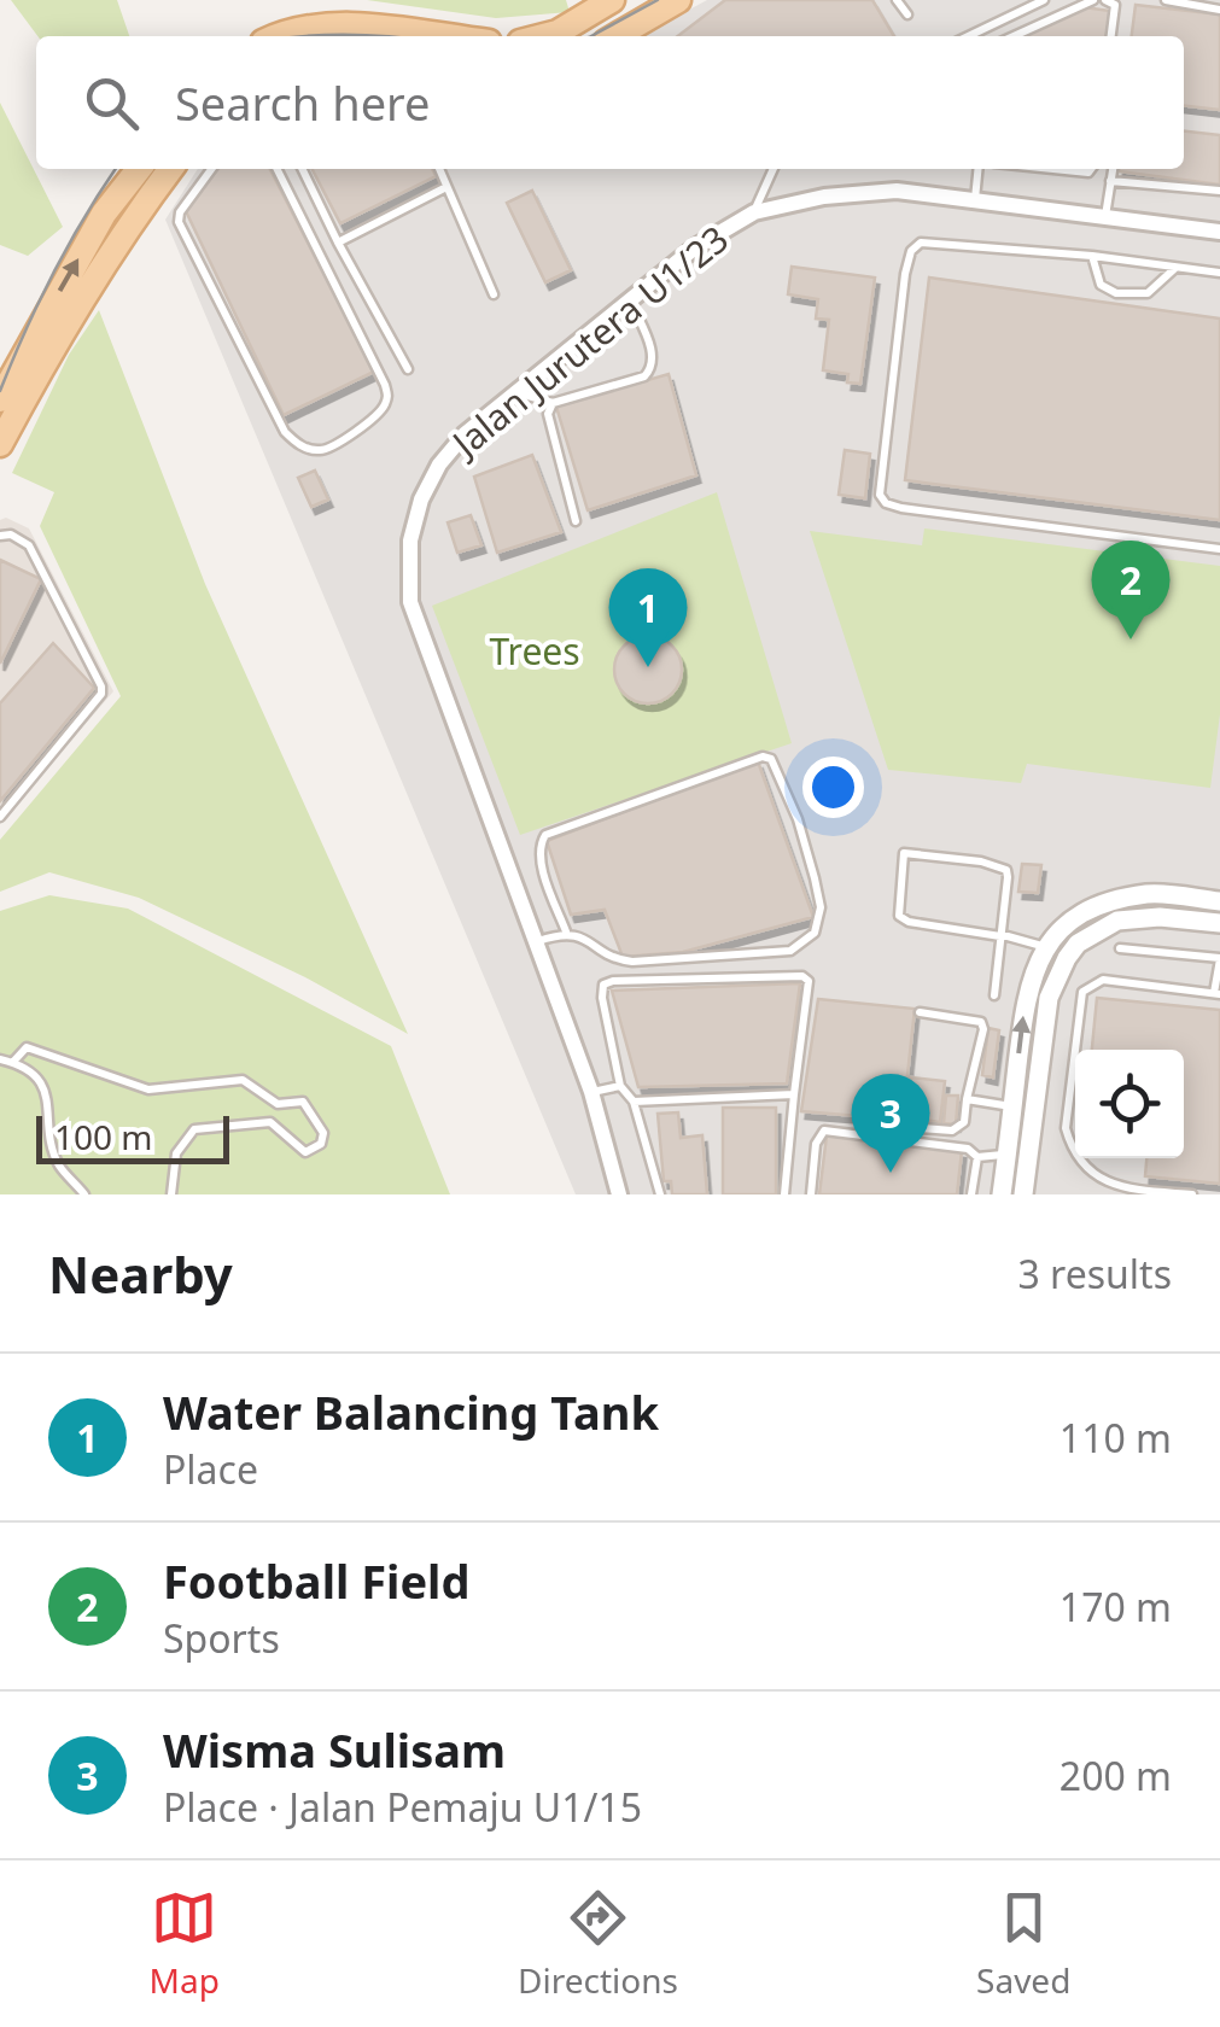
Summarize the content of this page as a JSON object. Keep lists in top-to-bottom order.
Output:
{
  "streets": {
    "street": ["Jalan Jurutera U1/23"]
  },
  "parks": ["Trees"],
  "scale_bar": "100 m",
  "page": {
    "search": "Search here",
    "pins": ["2", "1", "3"],
    "scale": "100 m",
    "heading": ["Nearby", "3 results"],
    "list": [
      {
        "mark": "1",
        "name": "Water Balancing Tank",
        "note": "Place",
        "value": "110 m"
      },
      {
        "mark": "2",
        "name": "Football Field",
        "note": "Sports",
        "value": "170 m"
      },
      {
        "mark": "3",
        "name": "Wisma Sulisam",
        "note": "Place · Jalan Pemaju U1/15",
        "value": "200 m"
      }
    ],
    "nav": ["Map", "Directions", "Saved"]
  }
}
